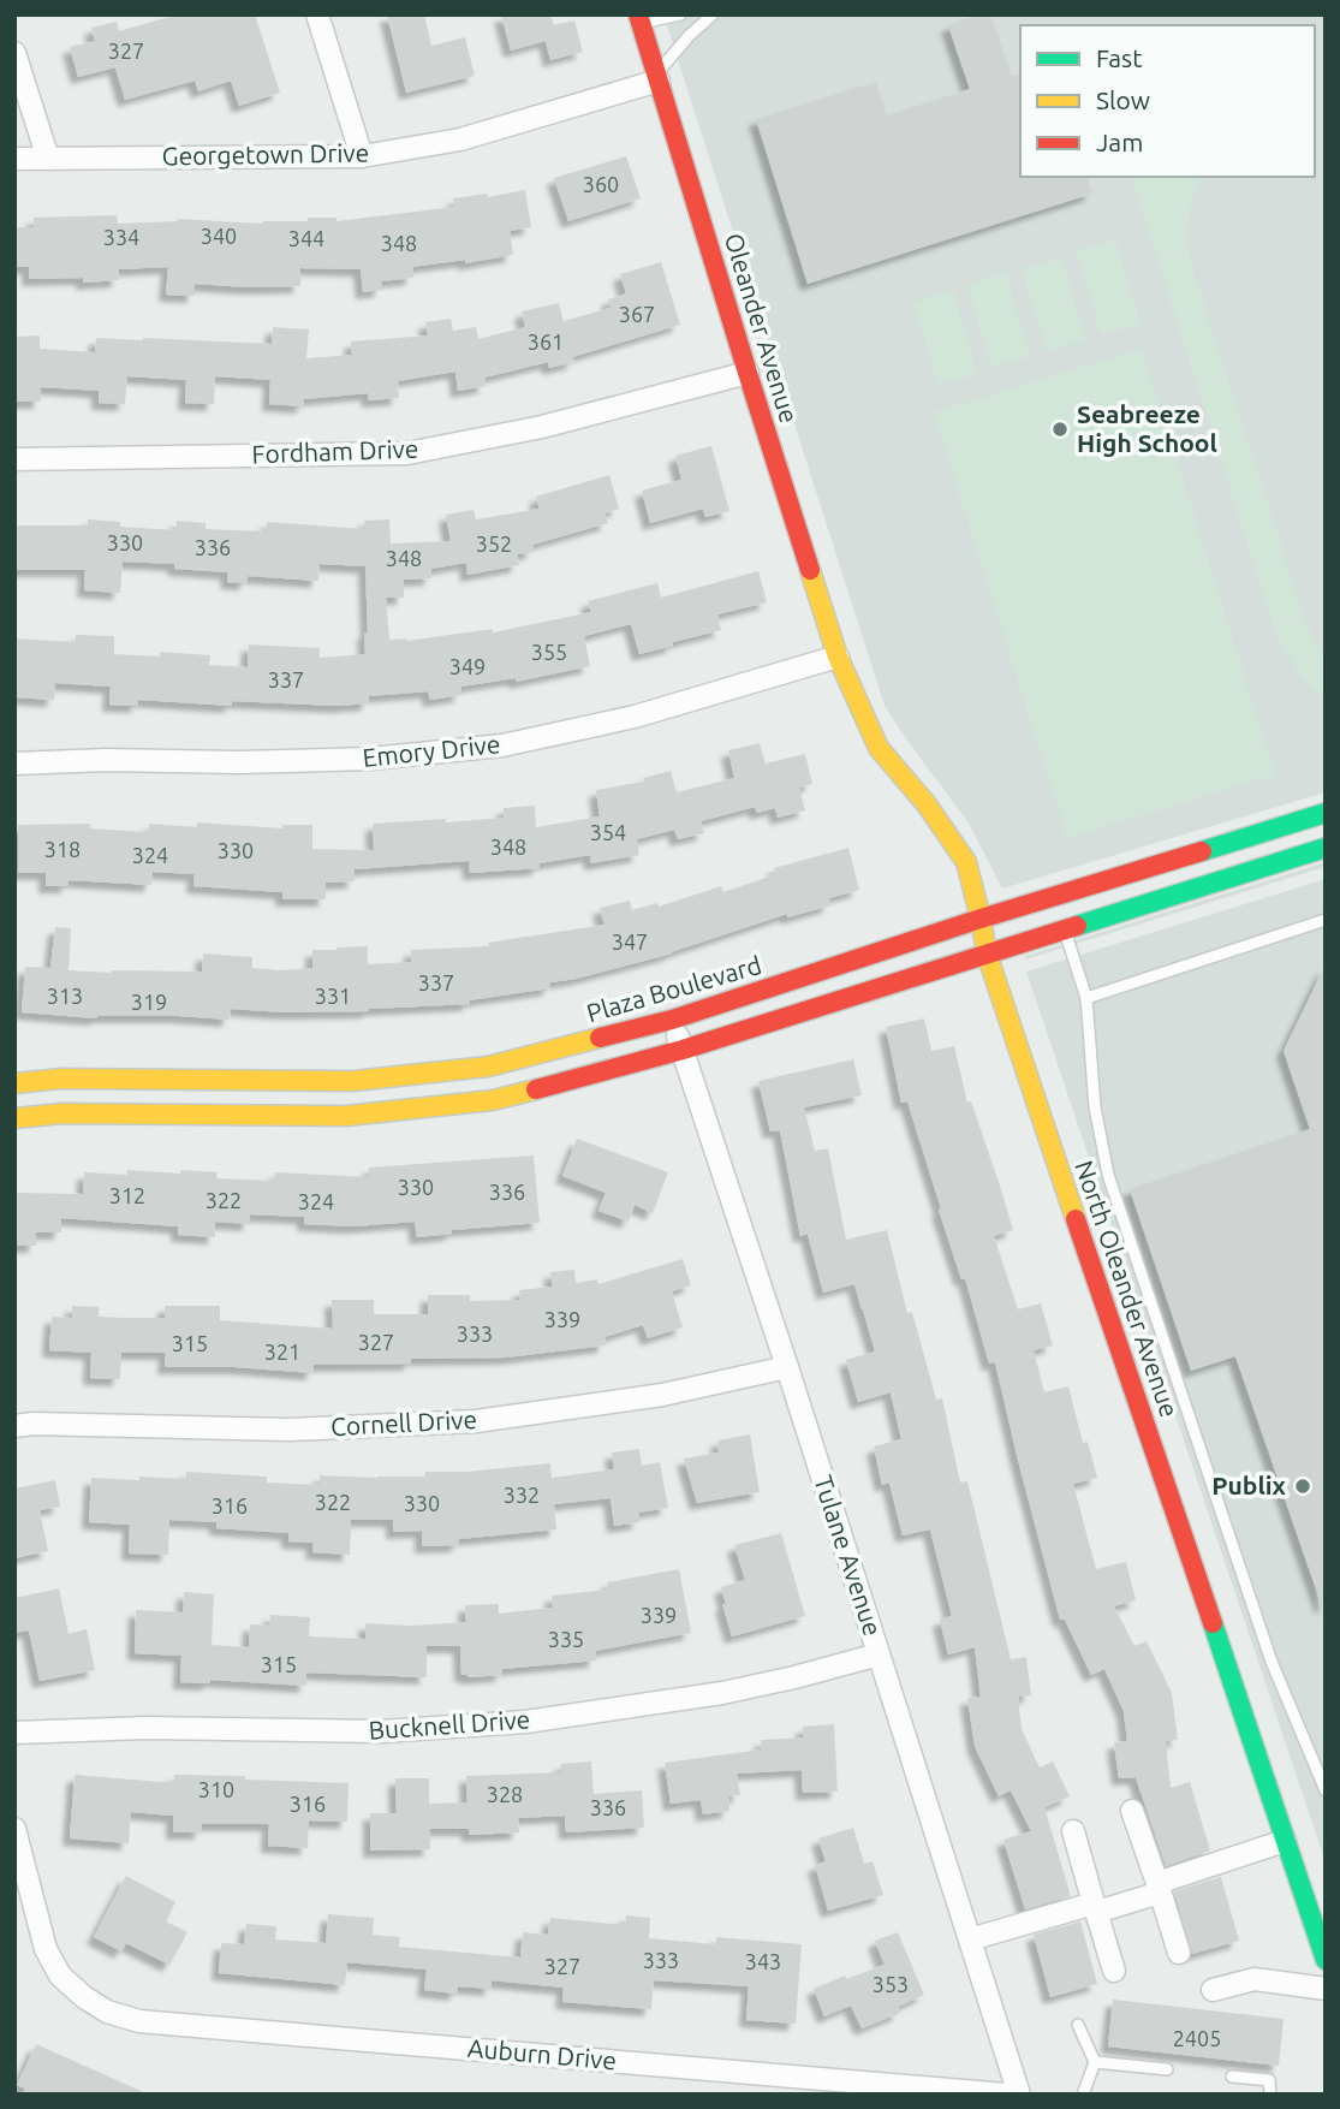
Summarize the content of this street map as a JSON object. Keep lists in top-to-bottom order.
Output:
{
  "streets": {
    "street": [
      "Georgetown Drive",
      "Oleander Avenue",
      "Fordham Drive",
      "Emory Drive",
      "Plaza Boulevard",
      "North Oleander Avenue",
      "Cornell Drive",
      "Tulane Avenue",
      "Bucknell Drive",
      "Auburn Drive"
    ]
  },
  "crossings": [
    ["Georgetown Drive", "Oleander Avenue"],
    ["Oleander Avenue", "Fordham Drive"],
    ["Oleander Avenue", "Emory Drive"],
    ["Oleander Avenue", "North Oleander Avenue"],
    ["Emory Drive", "North Oleander Avenue"],
    ["Plaza Boulevard", "North Oleander Avenue"],
    ["Plaza Boulevard", "Tulane Avenue"],
    ["Cornell Drive", "Tulane Avenue"],
    ["Tulane Avenue", "Bucknell Drive"]
  ],
  "places": ["Seabreeze High School", "Publix"],
  "house_numbers": [
    "327",
    "360",
    "340",
    "334",
    "344",
    "348",
    "367",
    "361",
    "330",
    "352",
    "336",
    "348",
    "355",
    "349",
    "337",
    "354",
    "348",
    "318",
    "330",
    "324",
    "347",
    "337",
    "313",
    "331",
    "319",
    "330",
    "336",
    "312",
    "322",
    "324",
    "339",
    "333",
    "327",
    "315",
    "321",
    "332",
    "322",
    "330",
    "316",
    "339",
    "335",
    "315",
    "310",
    "328",
    "316",
    "336",
    "333",
    "343",
    "327",
    "353",
    "2405"
  ],
  "legend": ["Fast", "Slow", "Jam"]
}
